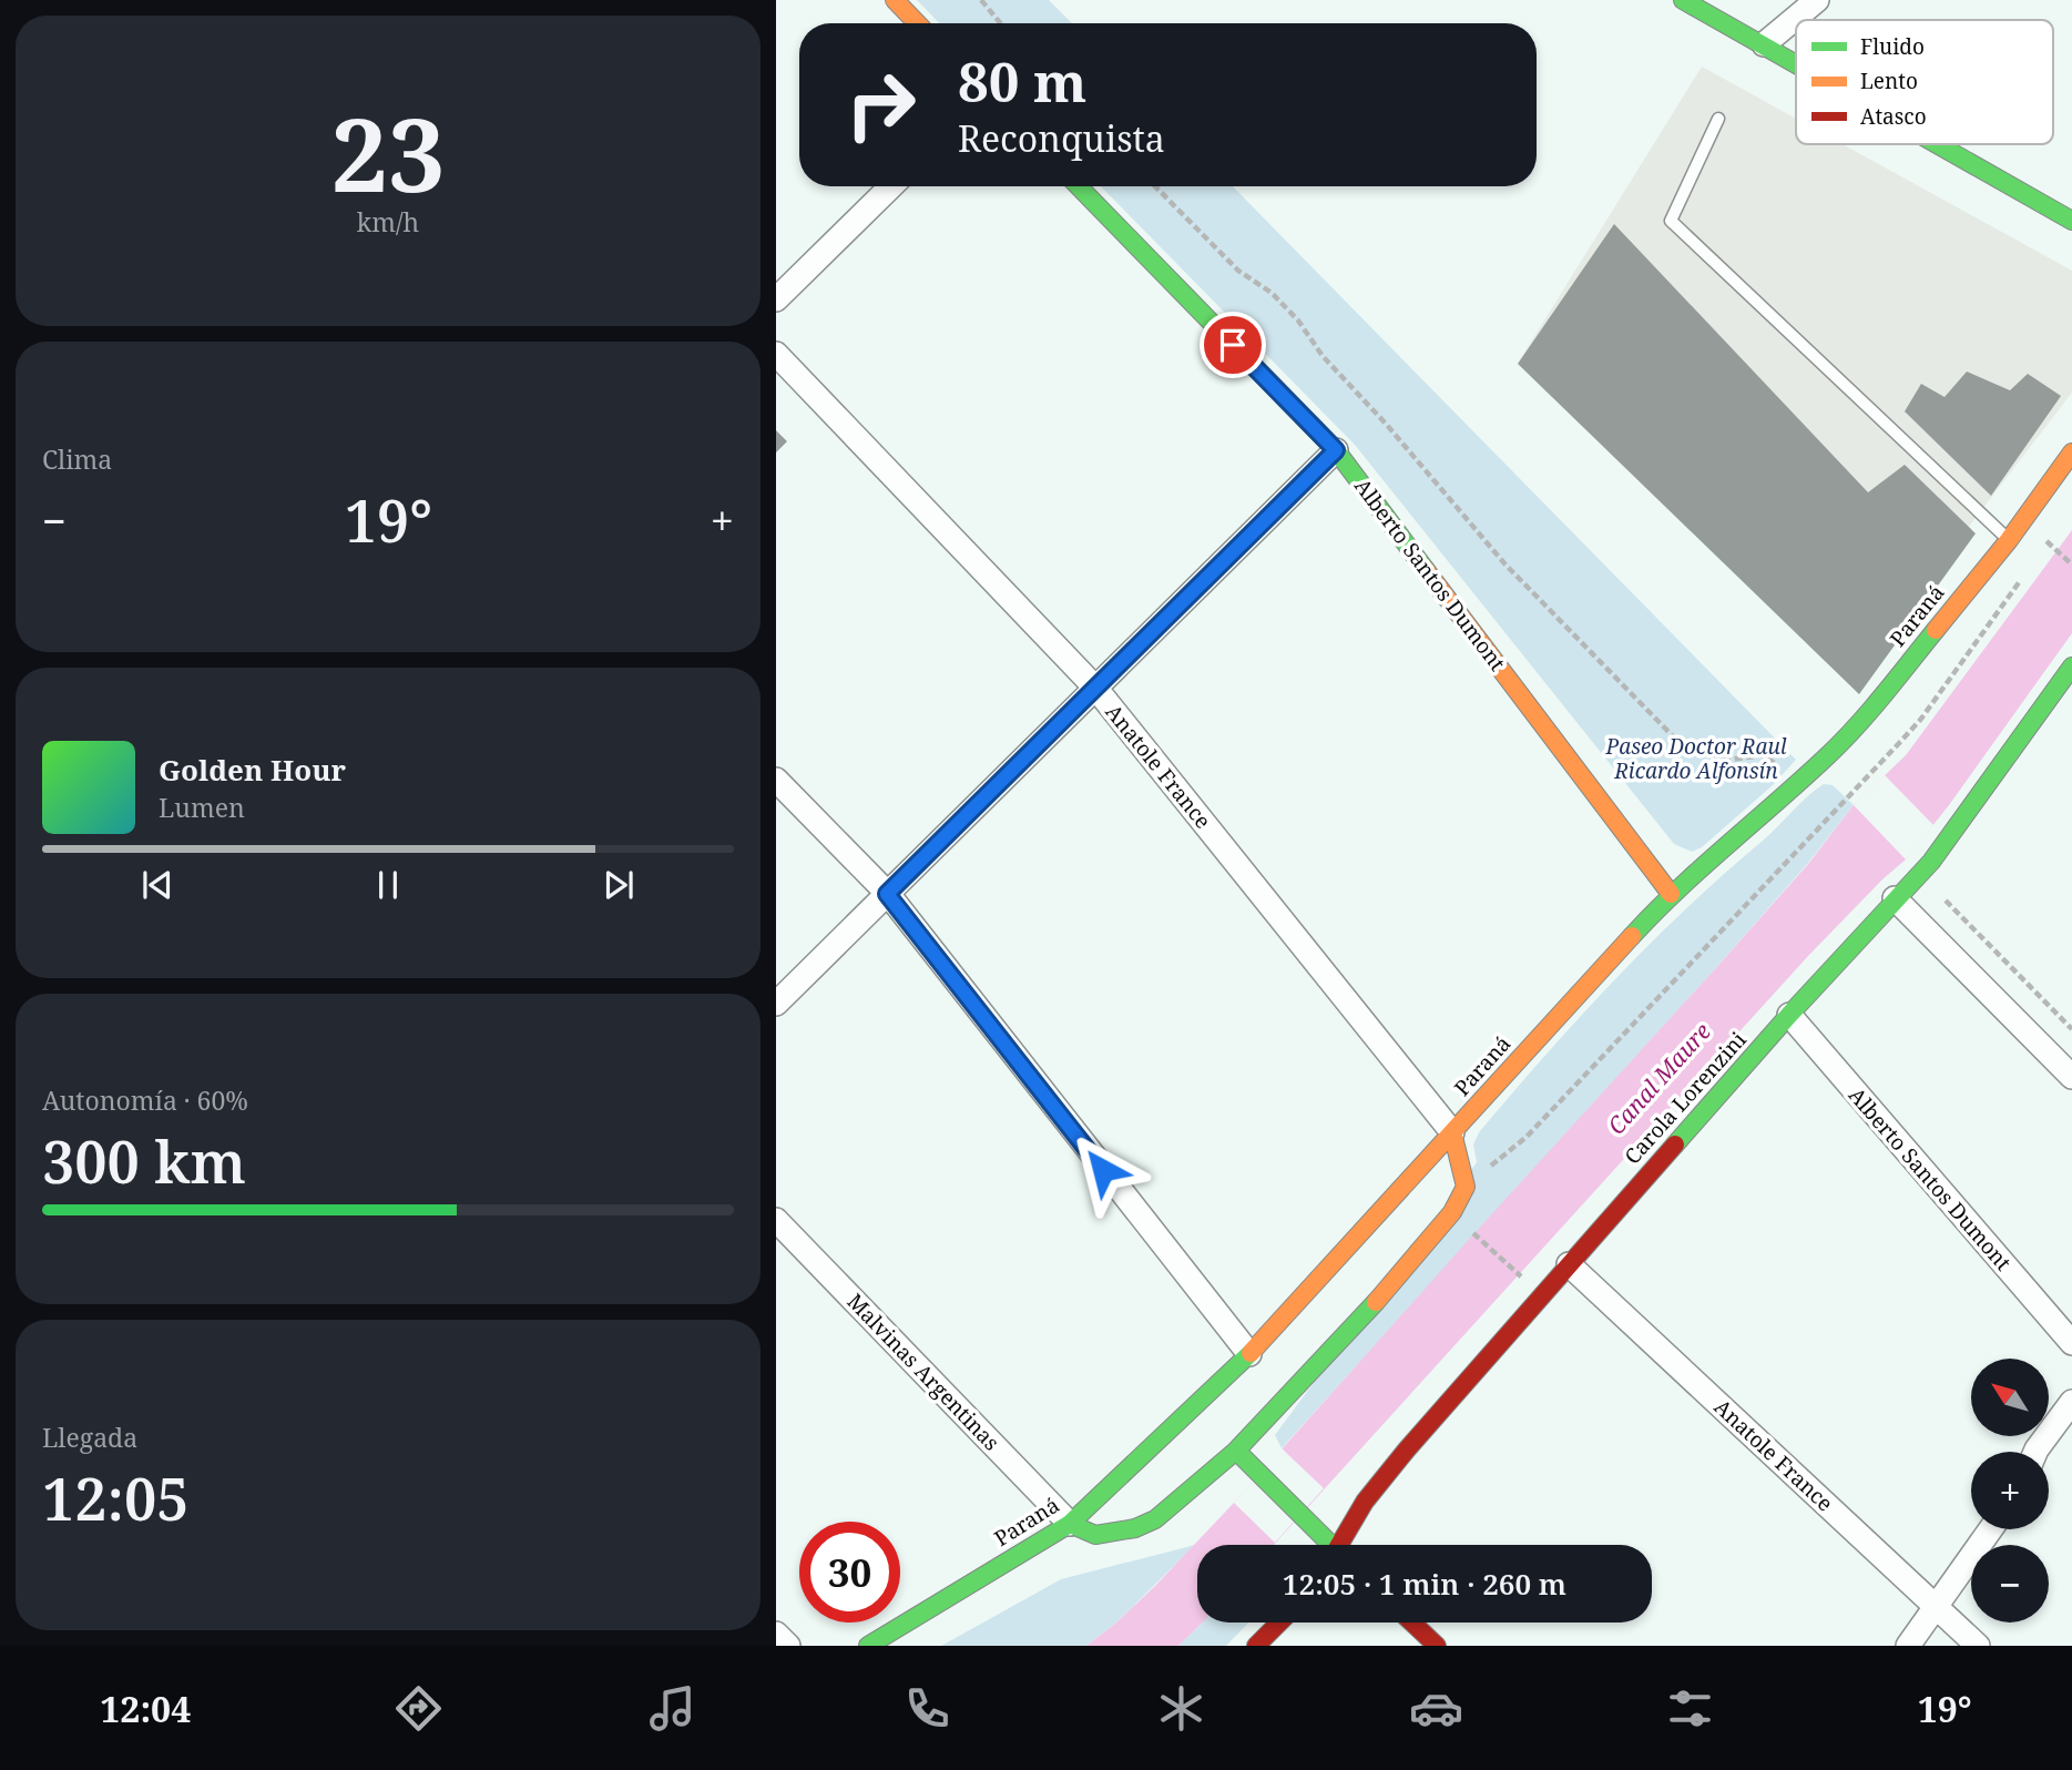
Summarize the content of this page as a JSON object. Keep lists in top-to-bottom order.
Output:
{
  "streets": {
    "street": [
      "Alberto Santos Dumont",
      "Paraná",
      "Anatole France",
      "Carola Lorenzini",
      "Malvinas Argentinas"
    ]
  },
  "crossings": [
    ["Alberto Santos Dumont", "Paraná"],
    ["Alberto Santos Dumont", "Carola Lorenzini"],
    ["Paraná", "Anatole France"],
    ["Paraná", "Malvinas Argentinas"],
    ["Anatole France", "Carola Lorenzini"]
  ],
  "water": ["Canal Maure"],
  "parks": ["Paseo Doctor Raul Ricardo Alfonsín"],
  "legend": ["Fluido", "Lento", "Atasco"],
  "north": "top left",
  "page": {
    "tile": [
      ["23", "km/h"],
      "Clima",
      ["Autonomía · 60%", "300 km"],
      ["Llegada", "12:05"]
    ],
    "turn": ["80 m", "Reconquista"],
    "heat": ["−", "19°", "+"],
    "song": ["Golden Hour", "Lumen"],
    "map_buttons": ["+", "−"],
    "limit": "30",
    "trip": "12:05 · 1 min · 260 m",
    "tabs": ["12:04", "19°"]
  }
}
